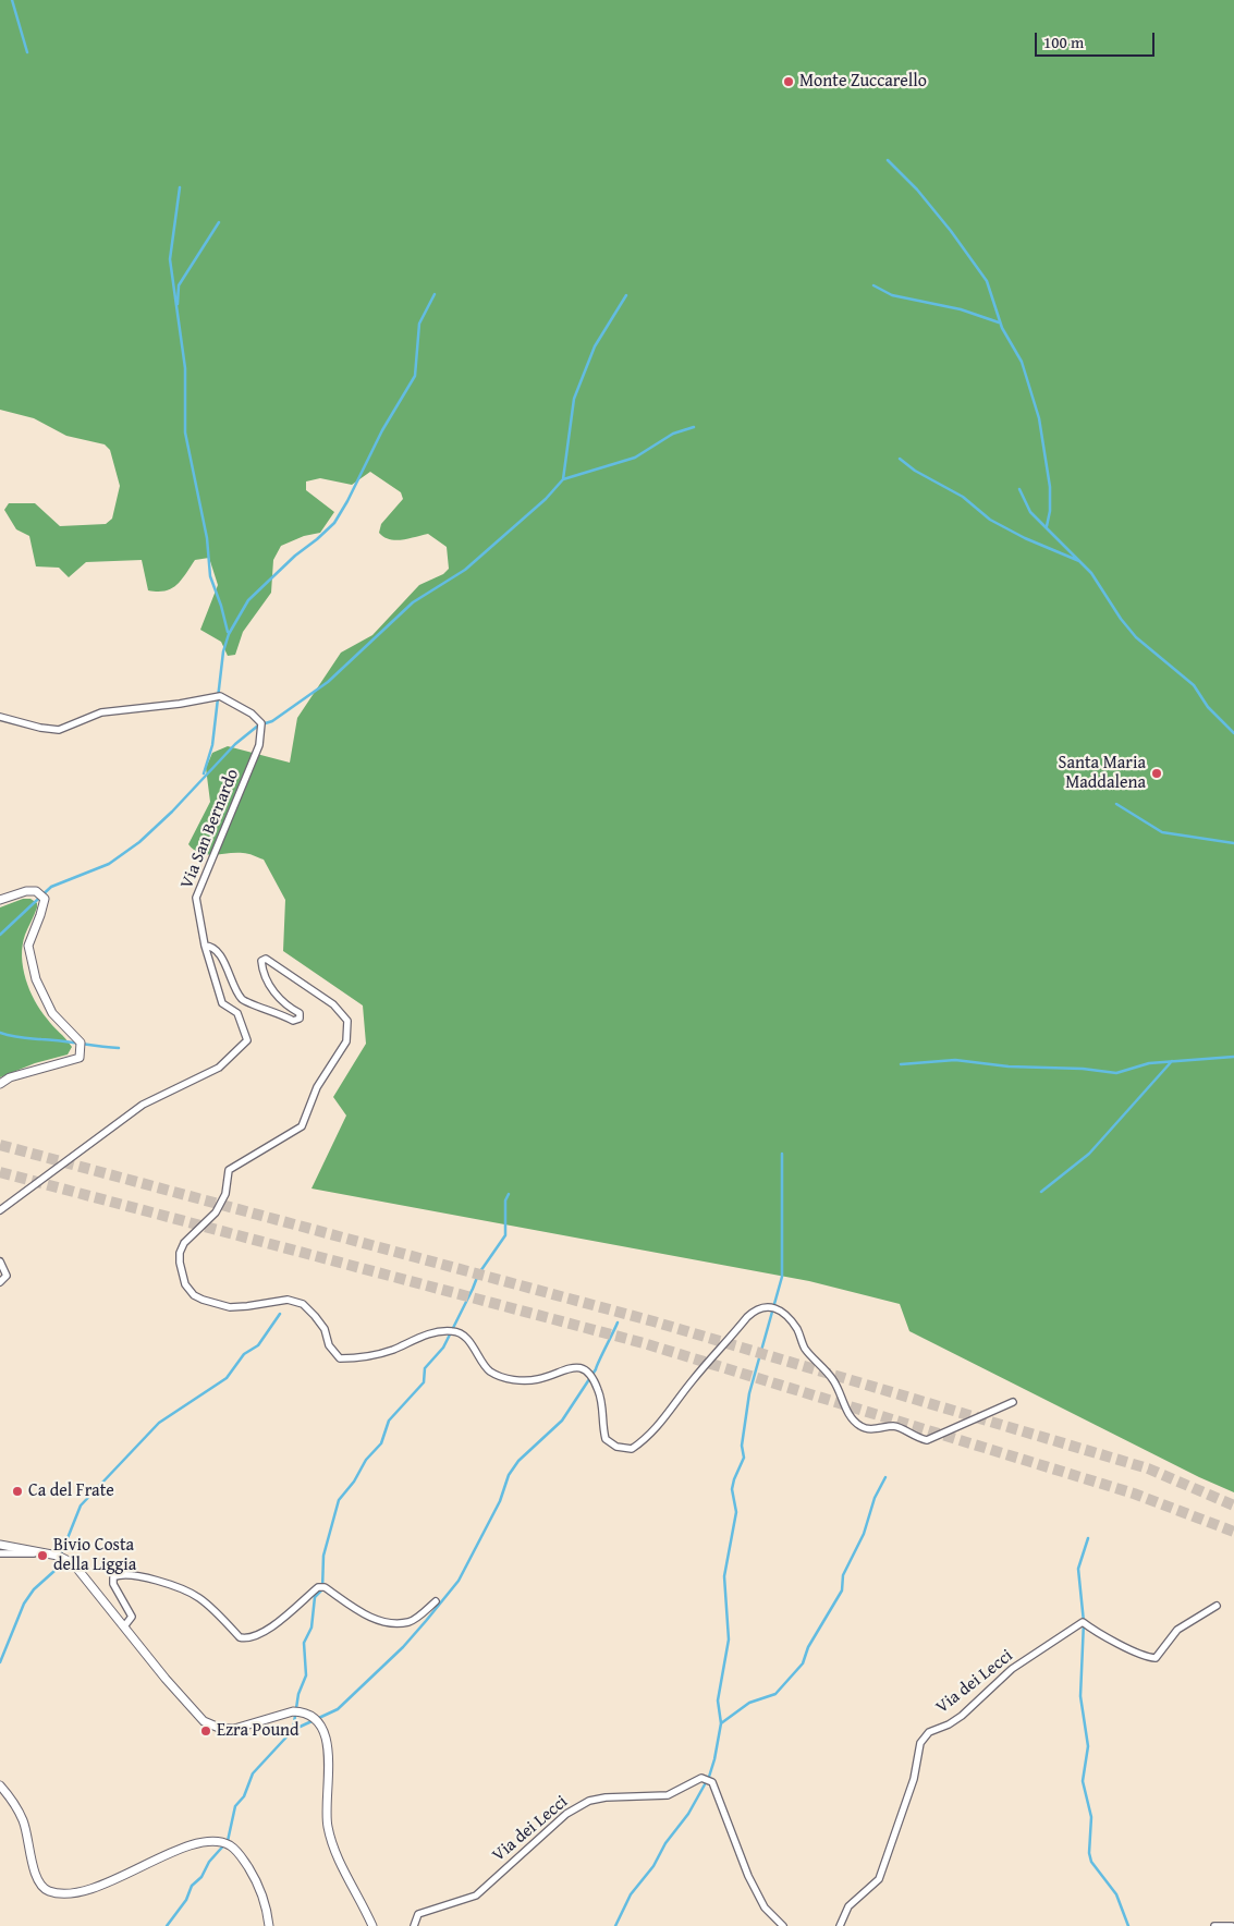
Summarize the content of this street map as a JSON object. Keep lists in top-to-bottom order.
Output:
{
  "streets": {
    "street": ["Via San Bernardo", "Via dei Lecci"]
  },
  "places": [
    "Monte Zuccarello",
    "Santa Maria Maddalena",
    "Ca del Frate",
    "Bivio Costa della Liggia",
    "Ezra Pound"
  ],
  "scale_bar": "100 m"
}
